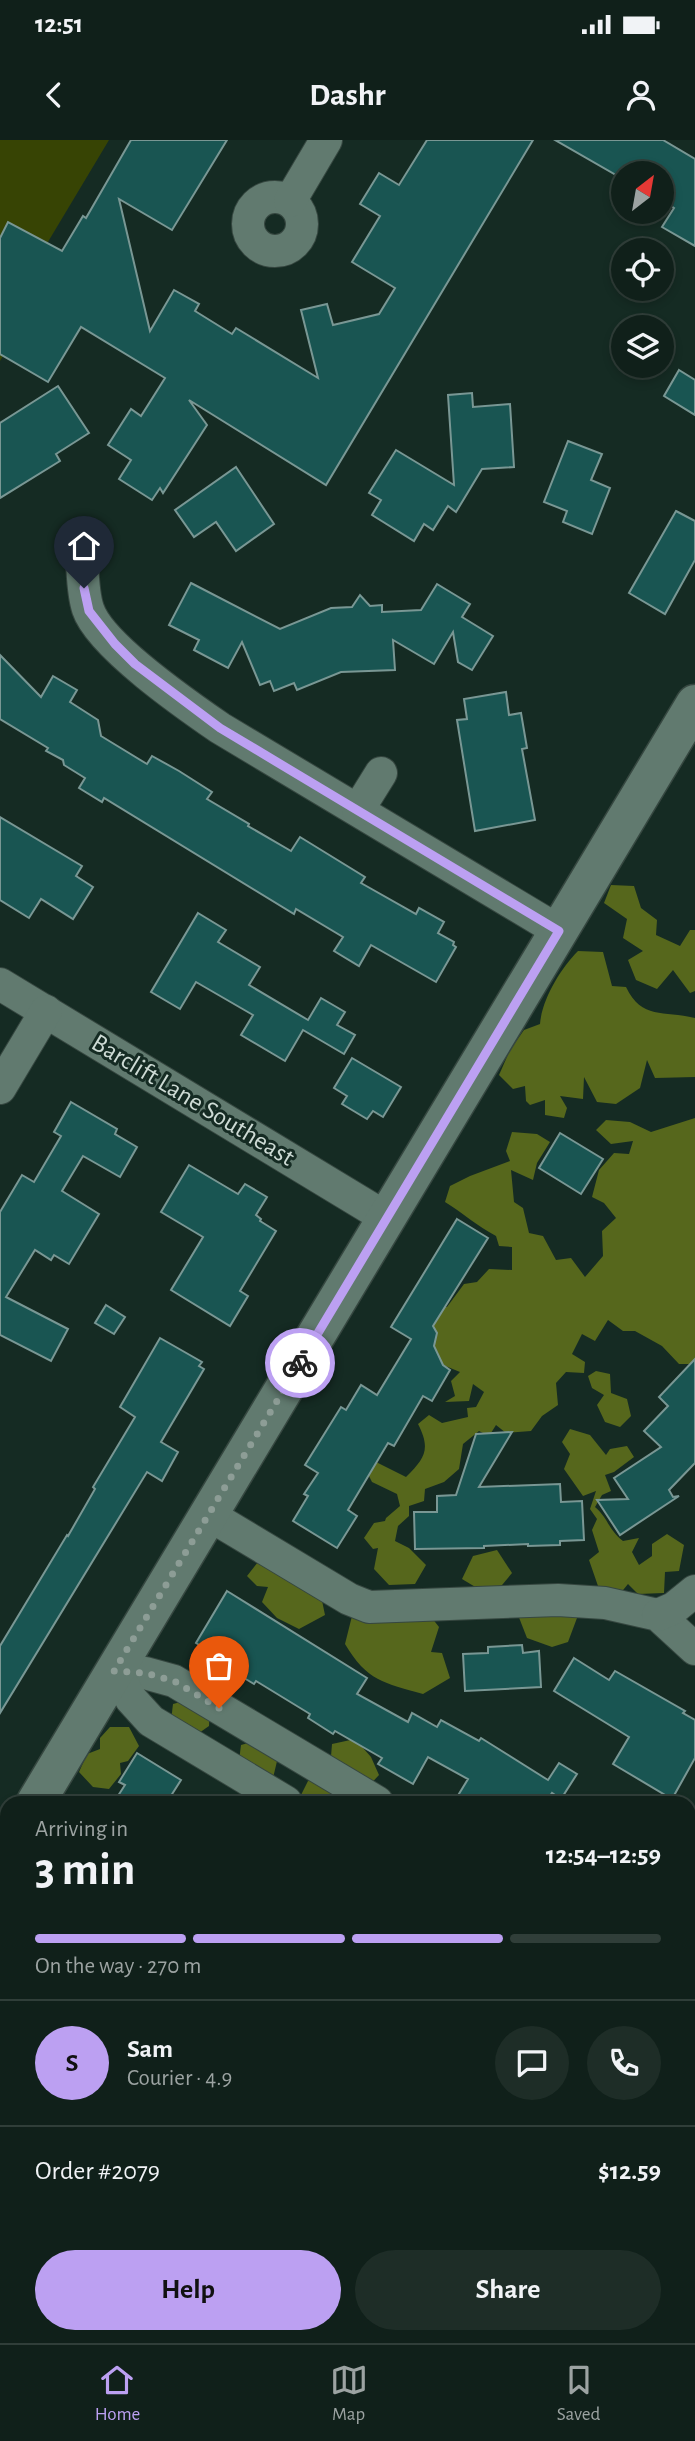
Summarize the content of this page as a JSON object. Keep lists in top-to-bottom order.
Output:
{
  "streets": {
    "street": ["Barclift Lane Southeast"]
  },
  "north": "top right",
  "page": {
    "status": "12:51",
    "header": "Dashr",
    "heading": ["3 min", "Arriving in", "12:54–12:59"],
    "panel": [
      "Sam",
      "Courier · 4.9",
      "Order #2079",
      "$12.59"
    ],
    "bar": "On the way · 270 m",
    "round": "S",
    "buttons": ["Help", "Share"],
    "tabs": ["Home", "Map", "Saved"]
  }
}
